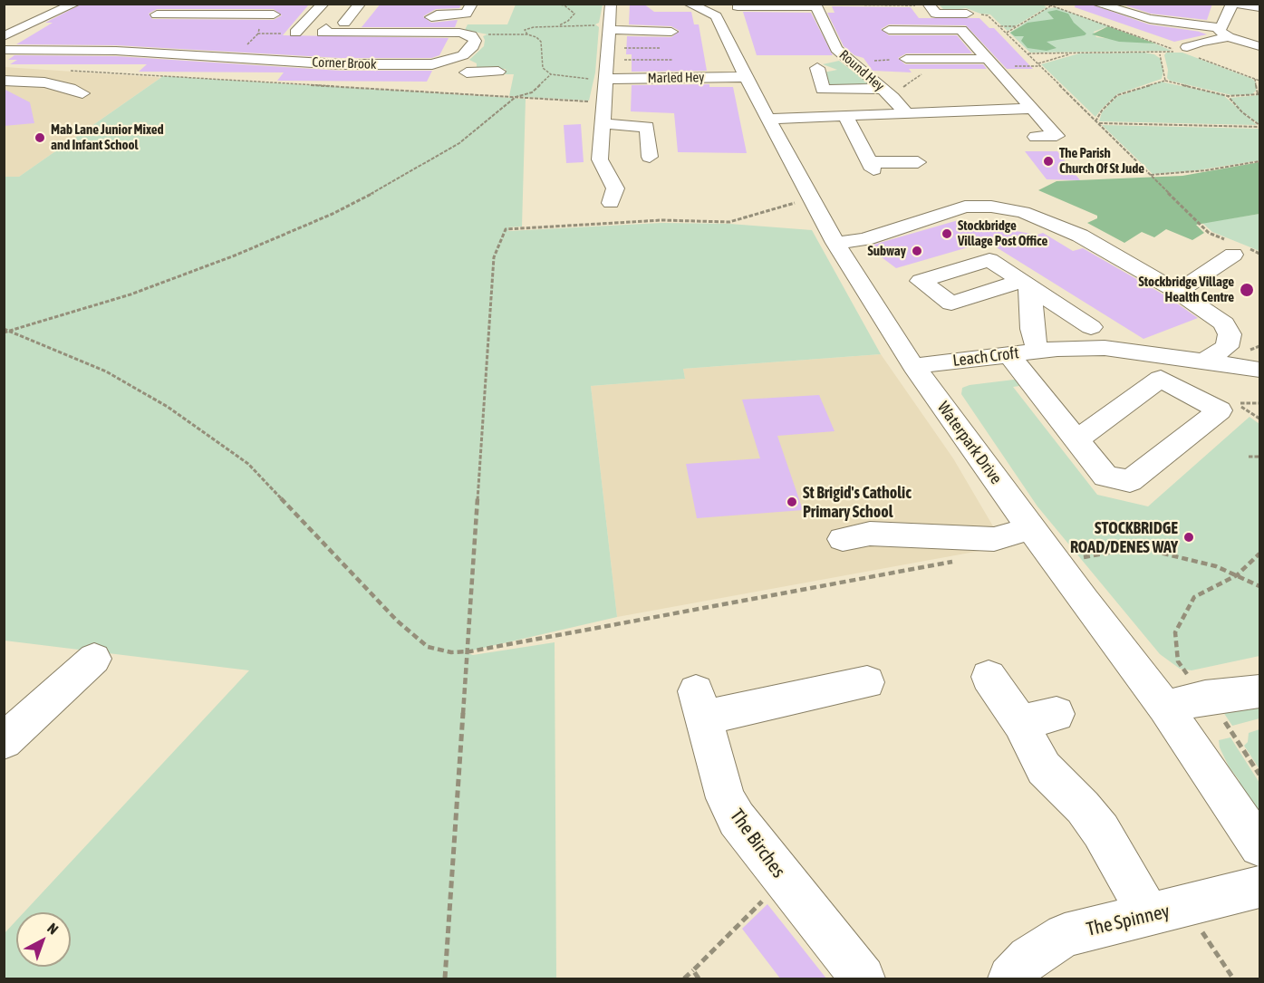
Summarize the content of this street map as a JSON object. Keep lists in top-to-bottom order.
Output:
{
  "streets": {
    "street": [
      "Corner Brook",
      "Round Hey",
      "Marled Hey",
      "Leach Croft",
      "Waterpark Drive",
      "The Birches",
      "The Spinney"
    ]
  },
  "crossings": [
    ["Round Hey", "Waterpark Drive"],
    ["Marled Hey", "Waterpark Drive"],
    ["Leach Croft", "Waterpark Drive"]
  ],
  "places": [
    "Mab Lane Junior Mixed and Infant School",
    "The Parish Church Of St Jude",
    "Stockbridge Village Post Office",
    "Subway",
    "Stockbridge Village Health Centre",
    "St Brigid's Catholic Primary School",
    "STOCKBRIDGE ROAD/DENES WAY"
  ],
  "north": "top right"
}
